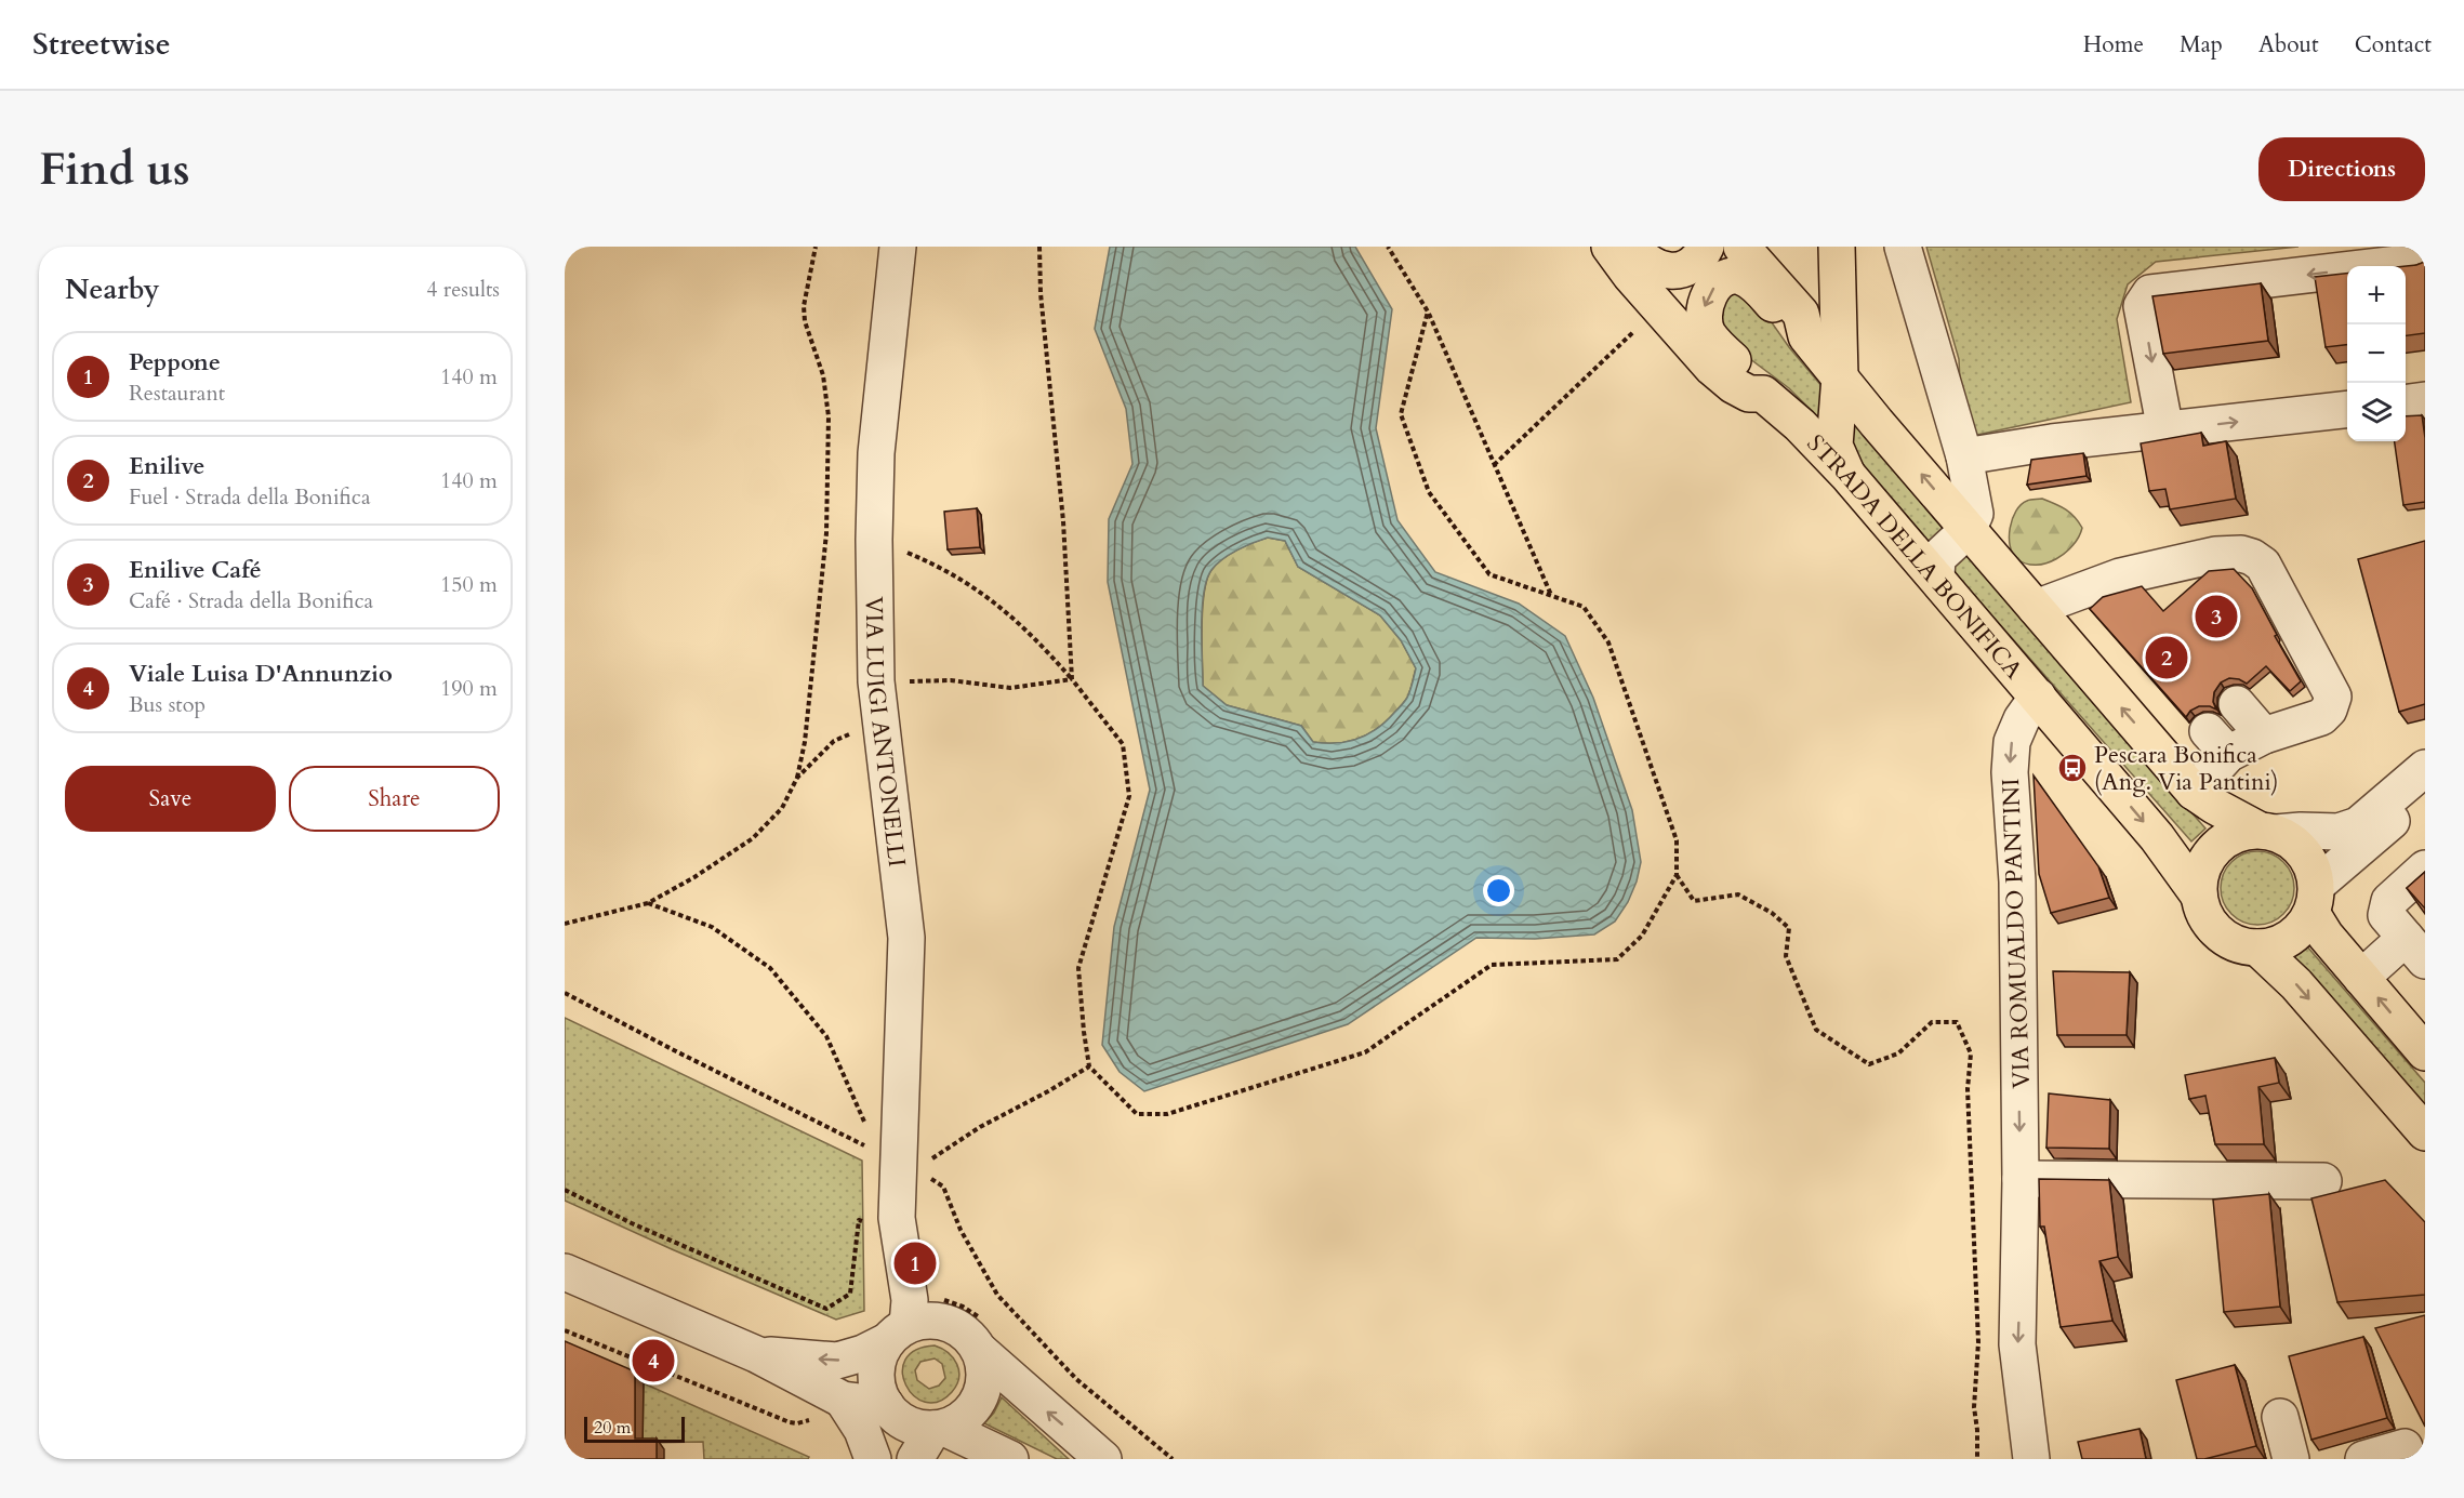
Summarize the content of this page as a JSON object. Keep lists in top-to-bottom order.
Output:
{
  "streets": {
    "main road": ["STRADA DELLA BONIFICA"],
    "street": ["VIA LUIGI ANTONELLI", "VIA ROMUALDO PANTINI"]
  },
  "crossings": [
    ["STRADA DELLA BONIFICA", "VIA ROMUALDO PANTINI"]
  ],
  "one_way": ["VIA ROMUALDO PANTINI"],
  "places": {
    "bus stop": ["Pescara Bonifica (Ang. Via Pantini)"]
  },
  "scale_bar": "20 m",
  "page": {
    "header": "Streetwise",
    "nav": [
      "Home",
      "Map",
      "About",
      "Contact"
    ],
    "buttons": [
      "Directions",
      ["Save", "Share"]
    ],
    "title": "Find us",
    "heading": ["Nearby", "4 results"],
    "map_buttons": ["+", "−"],
    "list": [
      {
        "mark": "1",
        "name": "Peppone",
        "note": "Restaurant",
        "value": "140 m"
      },
      {
        "mark": "2",
        "name": "Enilive",
        "note": "Fuel · Strada della Bonifica",
        "value": "140 m"
      },
      {
        "mark": "3",
        "name": "Enilive Café",
        "note": "Café · Strada della Bonifica",
        "value": "150 m"
      },
      {
        "mark": "4",
        "name": "Viale Luisa D'Annunzio",
        "note": "Bus stop",
        "value": "190 m"
      }
    ],
    "pins": [
      "3",
      "2",
      "1",
      "4"
    ],
    "scale": "20 m"
  }
}
